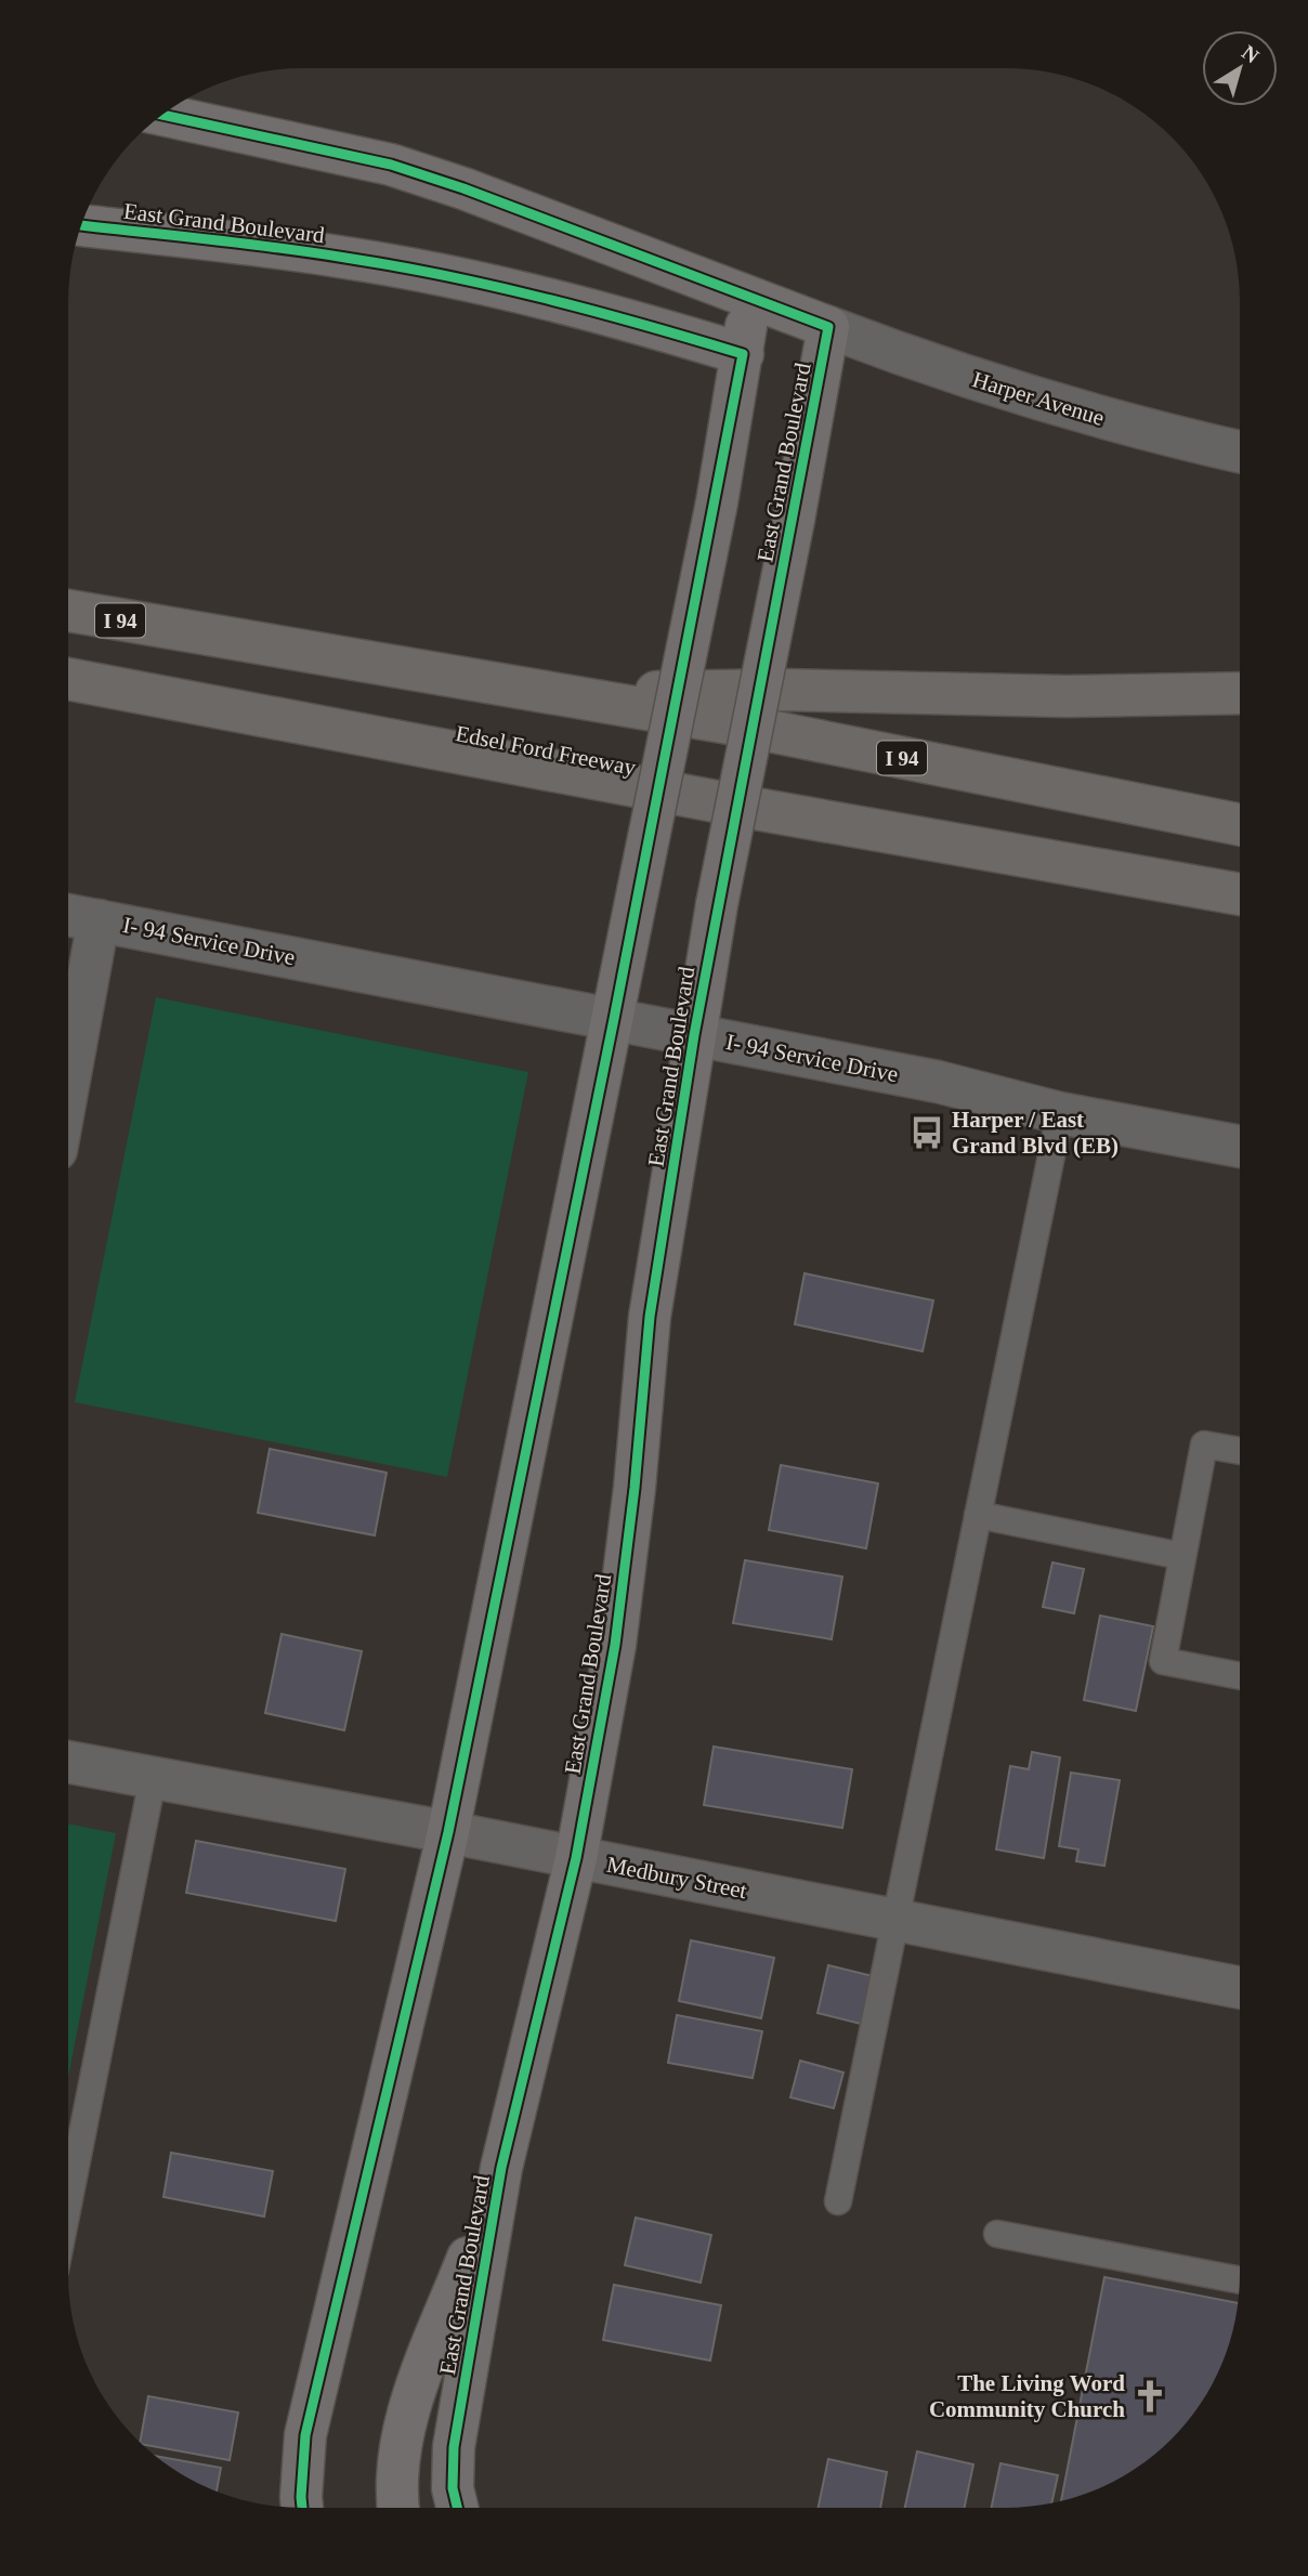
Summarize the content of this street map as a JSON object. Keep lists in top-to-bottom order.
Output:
{
  "streets": {
    "highway": ["I 94", "Edsel Ford Freeway"],
    "main road": ["East Grand Boulevard"],
    "street": ["Harper Avenue", "I- 94 Service Drive", "Medbury Street"]
  },
  "crossings": [
    ["East Grand Boulevard", "Harper Avenue"],
    ["East Grand Boulevard", "I- 94 Service Drive"],
    ["East Grand Boulevard", "Medbury Street"]
  ],
  "places": {
    "bus stop": ["Harper / East Grand Blvd (EB)"],
    "church": ["The Living Word Community Church"]
  },
  "north": "top right"
}
